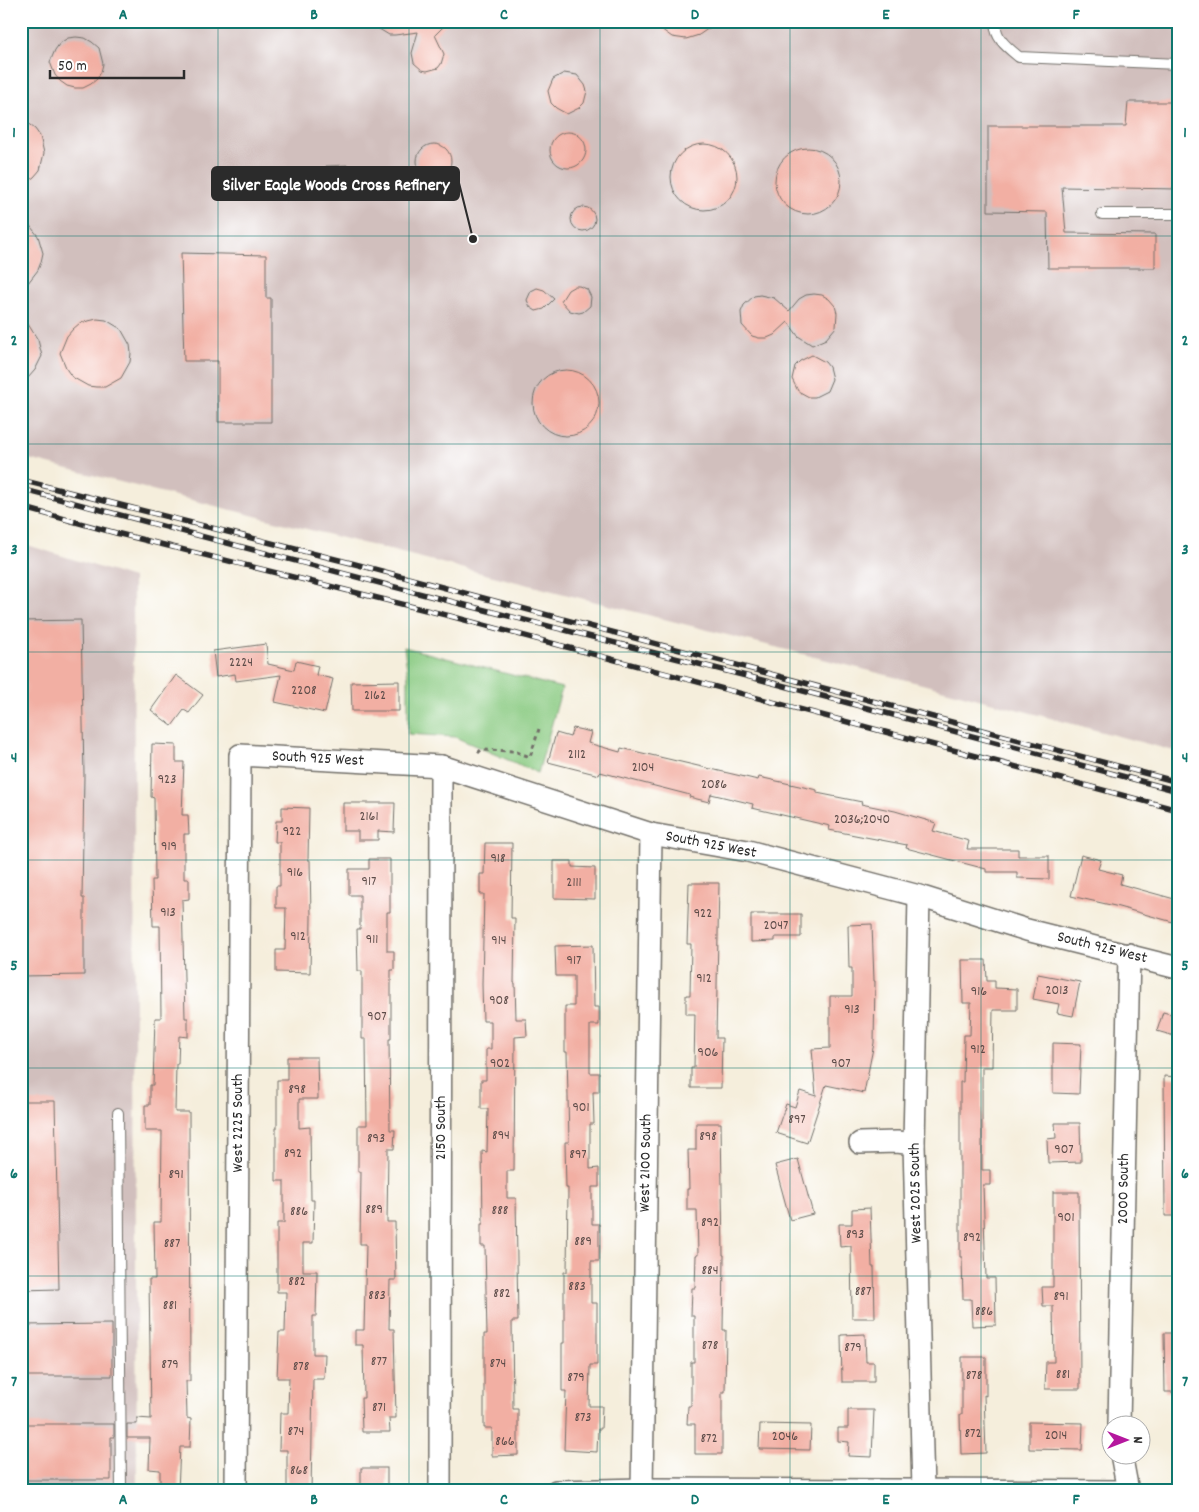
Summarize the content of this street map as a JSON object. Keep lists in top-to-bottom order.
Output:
{
  "streets": {
    "street": [
      "South 925 West",
      "West 2225 South",
      "2150 South",
      "West 2100 South",
      "2000 South",
      "West 2025 South"
    ]
  },
  "crossings": [
    ["South 925 West", "West 2225 South"],
    ["South 925 West", "2150 South"],
    ["South 925 West", "West 2100 South"],
    ["South 925 West", "2000 South"],
    ["South 925 West", "West 2025 South"]
  ],
  "places": ["Silver Eagle Woods Cross Refinery"],
  "house_numbers": [
    "2224",
    "2208",
    "2162",
    "2112",
    "2104",
    "923",
    "2086",
    "2161",
    "2036;2040",
    "922",
    "919",
    "918",
    "916",
    "917",
    "2111",
    "913",
    "922",
    "2047",
    "912",
    "911",
    "914",
    "917",
    "912",
    "2013",
    "916",
    "908",
    "913",
    "907",
    "912",
    "906",
    "902",
    "907",
    "898",
    "901",
    "897",
    "894",
    "898",
    "893",
    "907",
    "892",
    "897",
    "891",
    "889",
    "888",
    "886",
    "901",
    "892",
    "893",
    "892",
    "889",
    "887",
    "884",
    "882",
    "883",
    "887",
    "882",
    "883",
    "891",
    "881",
    "886",
    "878",
    "879",
    "877",
    "874",
    "879",
    "878",
    "881",
    "878",
    "879",
    "871",
    "873",
    "874",
    "872",
    "2014",
    "2046",
    "872",
    "866",
    "868"
  ],
  "scale_bar": "50 m",
  "north": "right",
  "grid": {
    "columns": [
      "A",
      "B",
      "C",
      "D",
      "E",
      "F"
    ],
    "rows": [
      "1",
      "2",
      "3",
      "4",
      "5",
      "6",
      "7"
    ]
  }
}
